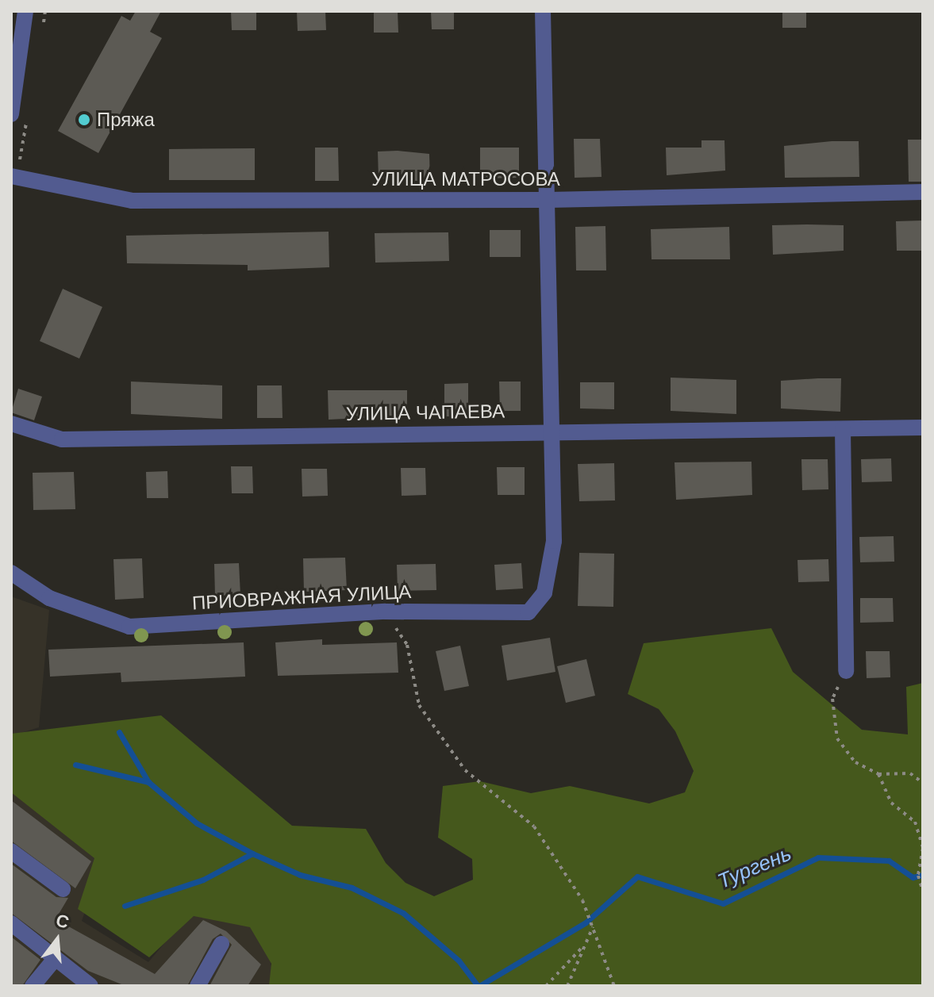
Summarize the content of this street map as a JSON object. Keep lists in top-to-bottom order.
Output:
{
  "streets": {
    "street": ["УЛИЦА МАТРОСОВА", "УЛИЦА ЧАПАЕВА", "ПРИОВРАЖНАЯ УЛИЦА"]
  },
  "crossings": [
    ["УЛИЦА ЧАПАЕВА", "ПРИОВРАЖНАЯ УЛИЦА"]
  ],
  "water": ["Тургень"],
  "places": ["Пряжа"],
  "north": "top"
}
